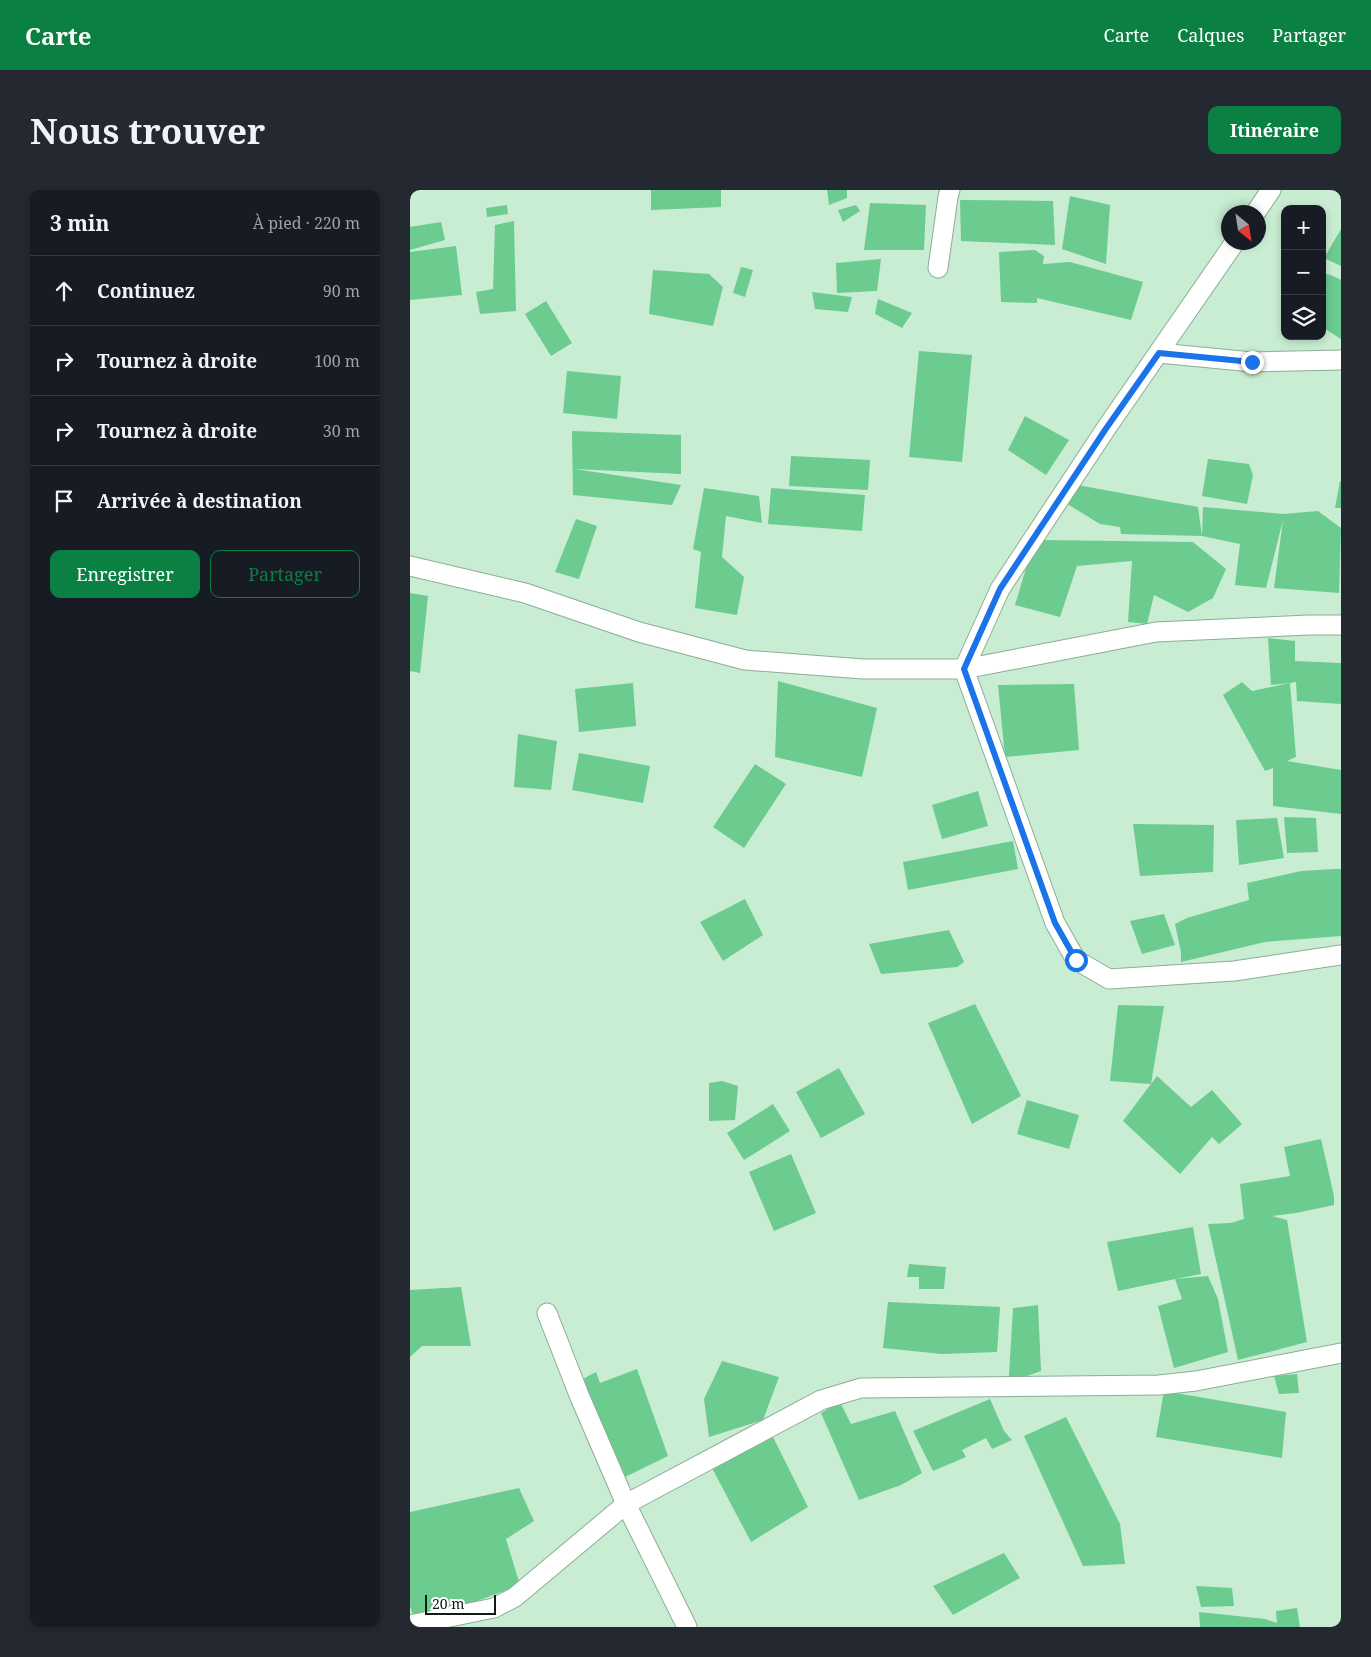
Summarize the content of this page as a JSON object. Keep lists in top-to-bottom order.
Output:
{
  "scale_bar": "20 m",
  "north": "bottom right",
  "page": {
    "header": "Carte",
    "nav": ["Carte", "Calques", "Partager"],
    "buttons": [
      "Itinéraire",
      ["Enregistrer", "Partager"]
    ],
    "title": "Nous trouver",
    "heading": ["3 min", "À pied · 220 m"],
    "map_buttons": ["+", "−"],
    "list": [
      ["Continuez", "90 m"],
      ["Tournez à droite", "100 m"],
      ["Tournez à droite", "30 m"],
      "Arrivée à destination"
    ],
    "scale": "20 m"
  }
}
